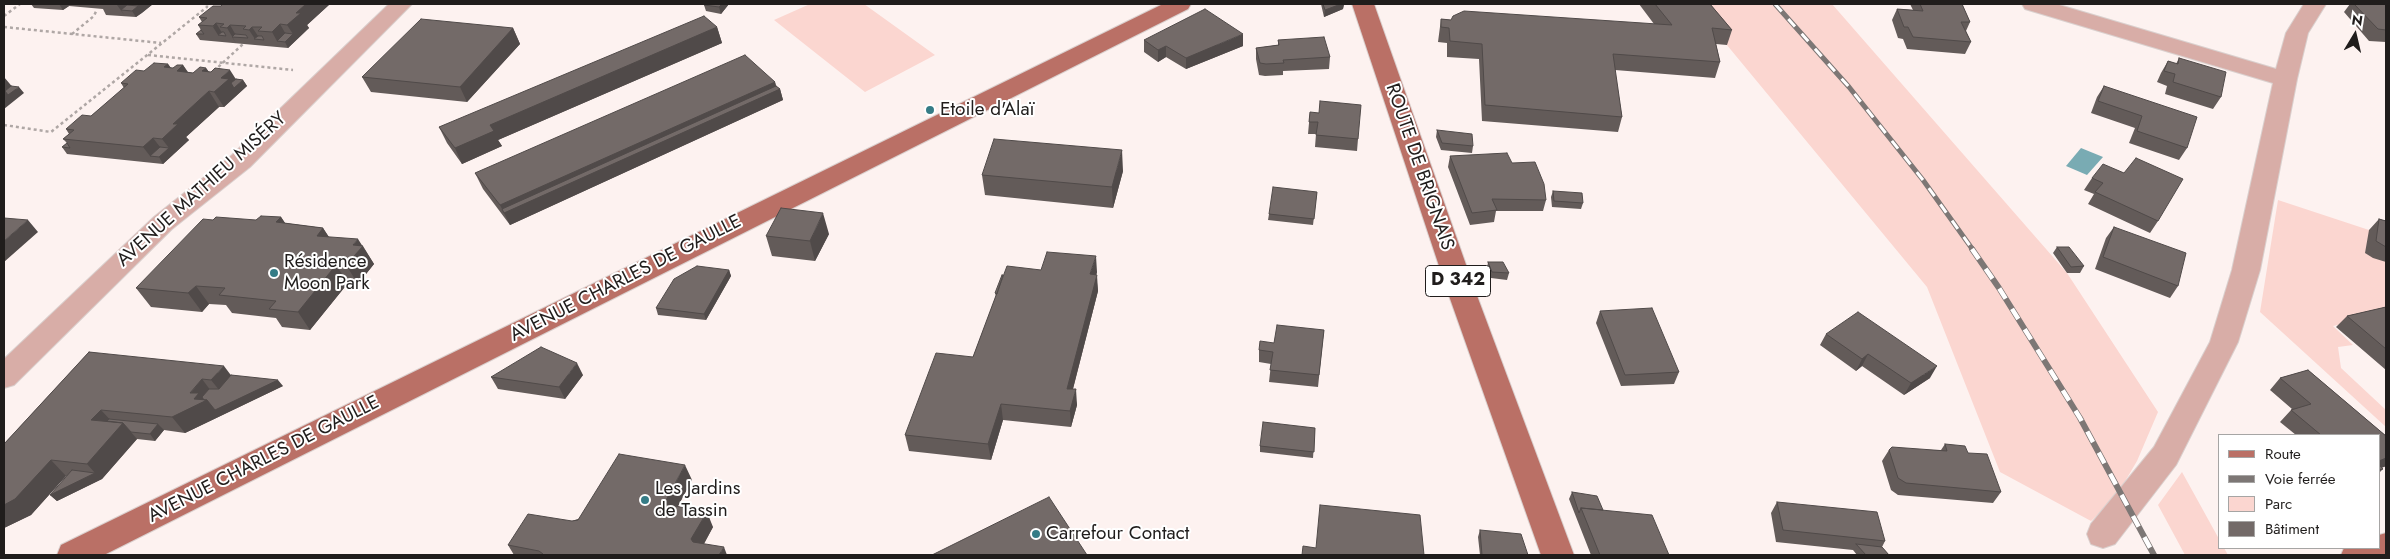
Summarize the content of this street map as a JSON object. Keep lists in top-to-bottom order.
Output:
{
  "streets": {
    "main road": ["ROUTE DE BRIGNAIS", "AVENUE CHARLES DE GAULLE", "D 342"],
    "street": ["AVENUE MATHIEU MISÉRY"]
  },
  "places": [
    "Etoile d'Alaï",
    "Résidence Moon Park",
    "Les Jardins de Tassin",
    "Carrefour Contact"
  ],
  "legend": [
    "Route",
    "Voie ferrée",
    "Parc",
    "Bâtiment"
  ],
  "north": "top"
}
